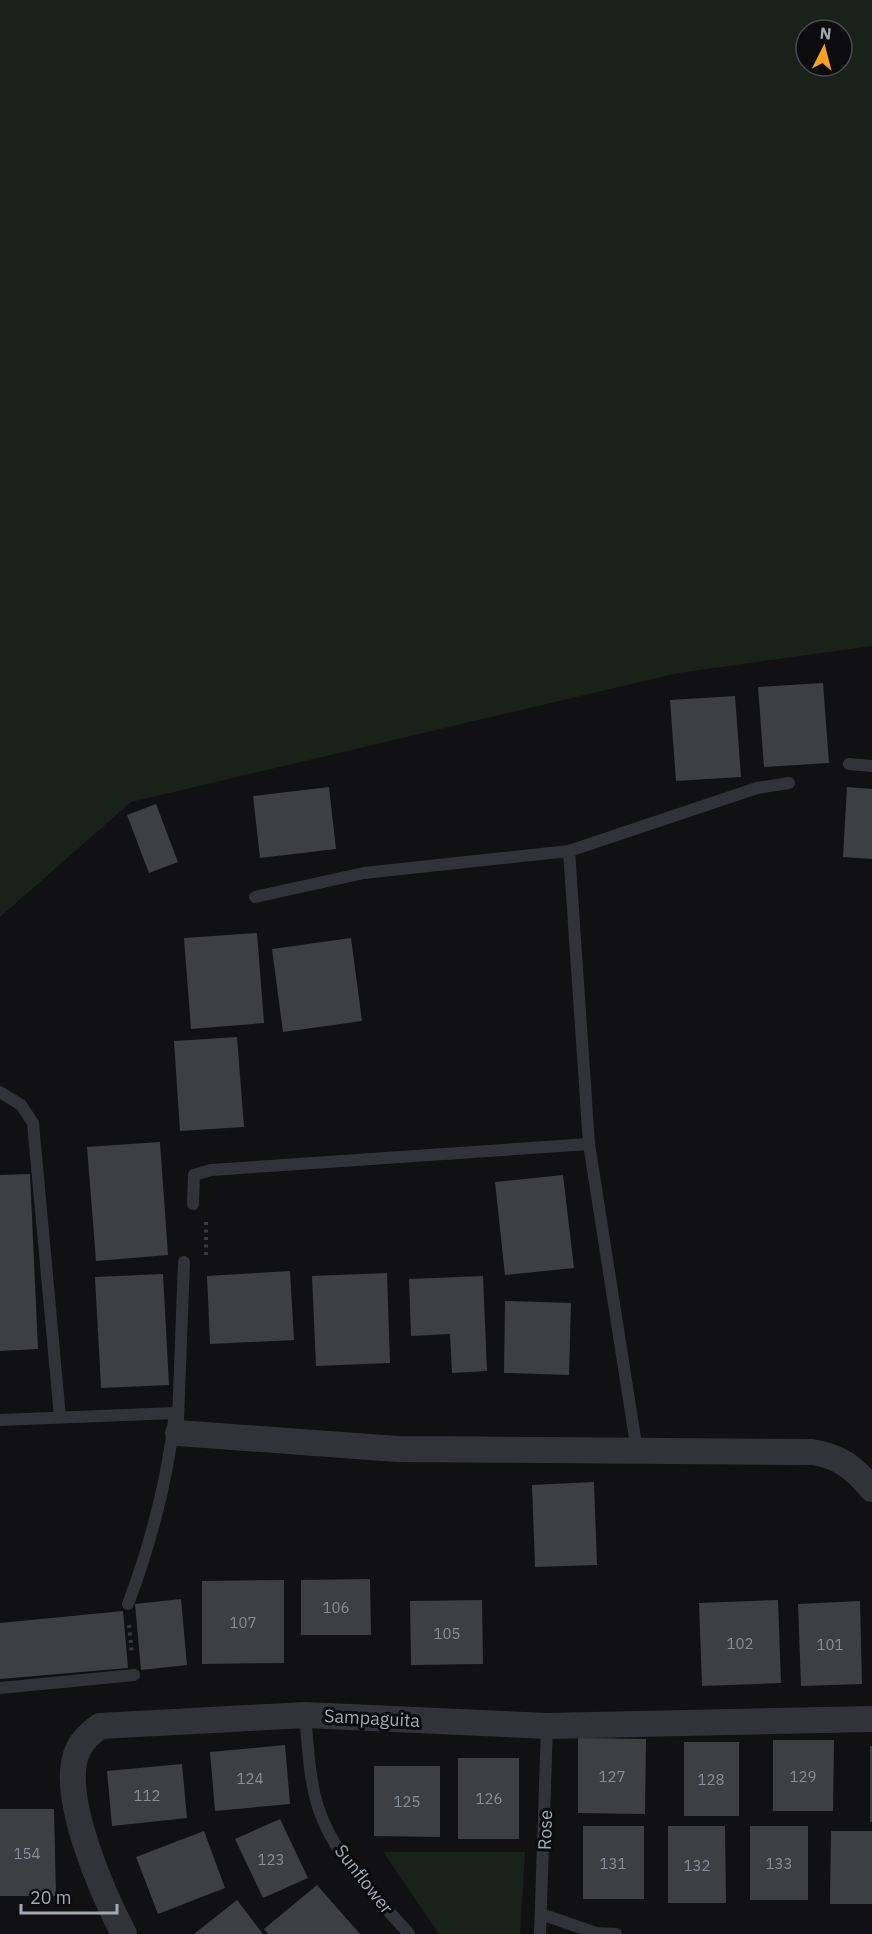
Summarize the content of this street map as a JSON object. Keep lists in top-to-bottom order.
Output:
{
  "streets": {
    "street": ["Sampaguita"],
    "lane": ["Rose", "Sunflower"]
  },
  "crossings": [
    ["Sampaguita", "Rose"],
    ["Sampaguita", "Sunflower"]
  ],
  "house_numbers": [
    "106",
    "107",
    "105",
    "102",
    "101",
    "127",
    "129",
    "124",
    "128",
    "112",
    "126",
    "125",
    "154",
    "123",
    "131",
    "133",
    "132"
  ],
  "scale_bar": "20 m",
  "north": "top"
}
